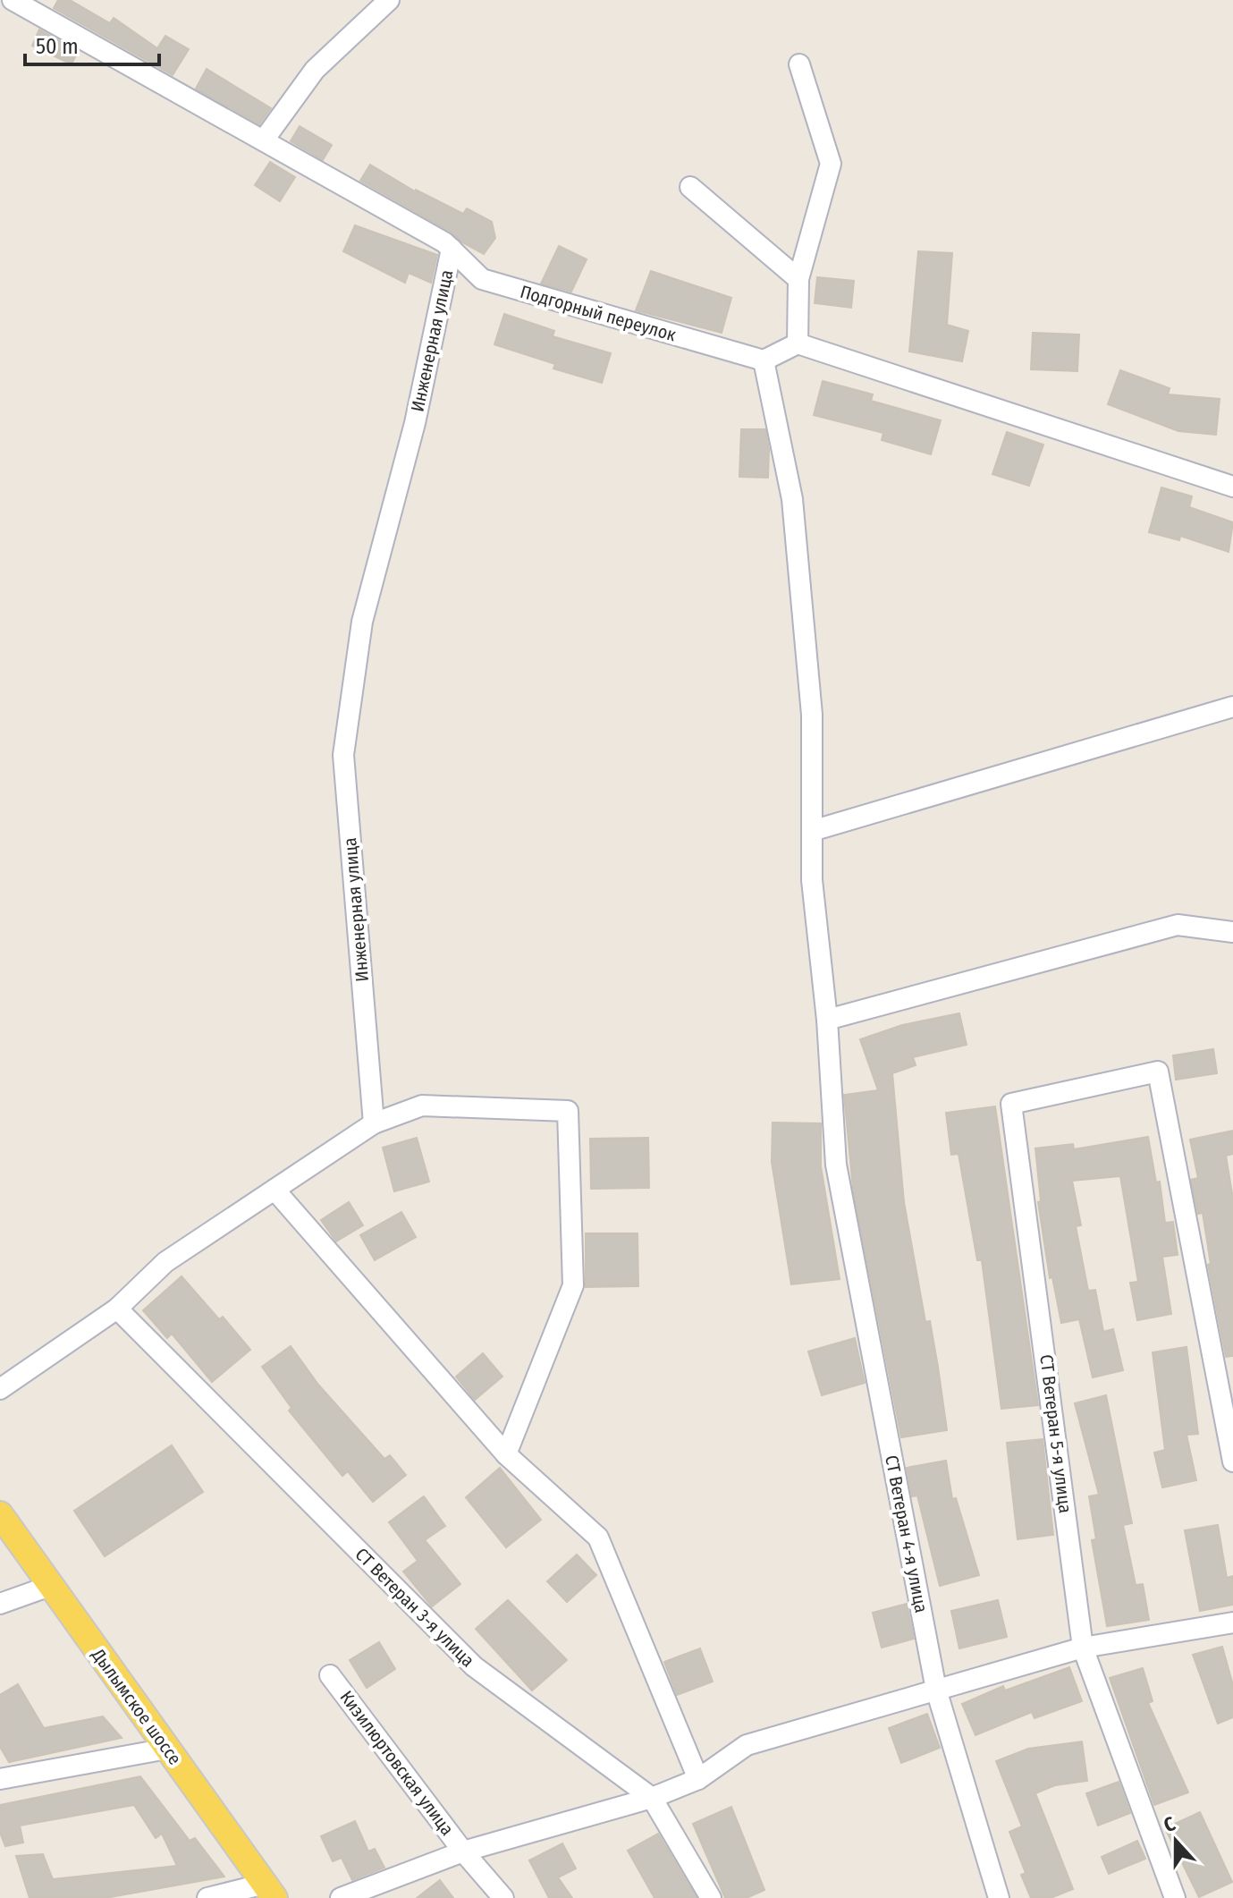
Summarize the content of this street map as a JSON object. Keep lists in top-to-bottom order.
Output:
{
  "streets": {
    "main road": ["Дылымское шоссе"],
    "street": [
      "Подгорный переулок",
      "Инженерная улица",
      "СТ Ветеран 5-я улица",
      "СТ Ветеран 4-я улица",
      "СТ Ветеран 3-я улица",
      "Кизилюртовская улица"
    ]
  },
  "crossings": [
    ["Подгорный переулок", "Инженерная улица"],
    ["Подгорный переулок", "СТ Ветеран 4-я улица"]
  ],
  "scale_bar": "50 m",
  "north": "top"
}
